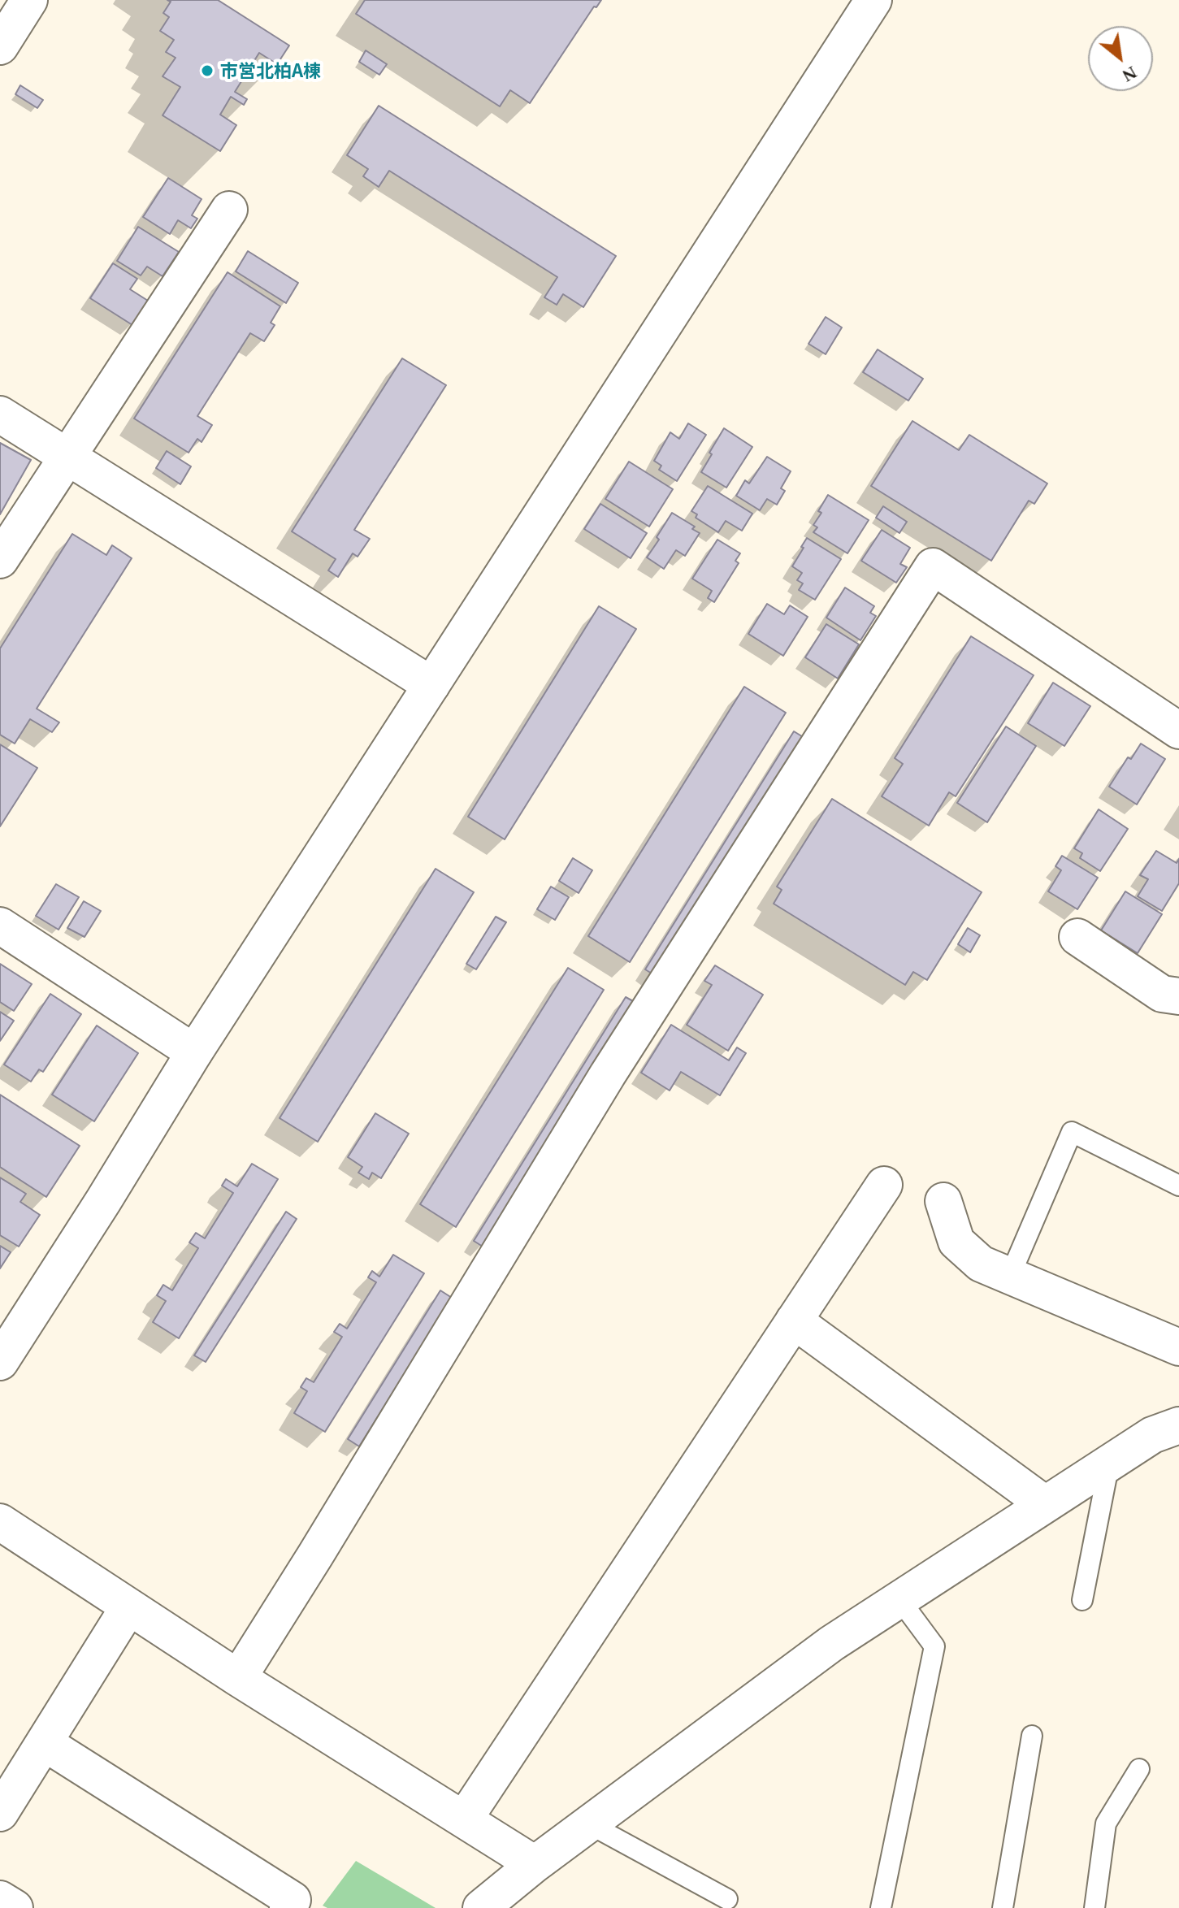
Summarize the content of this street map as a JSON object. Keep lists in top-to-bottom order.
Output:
{
  "places": ["市営北柏A棟"],
  "north": "bottom right"
}
